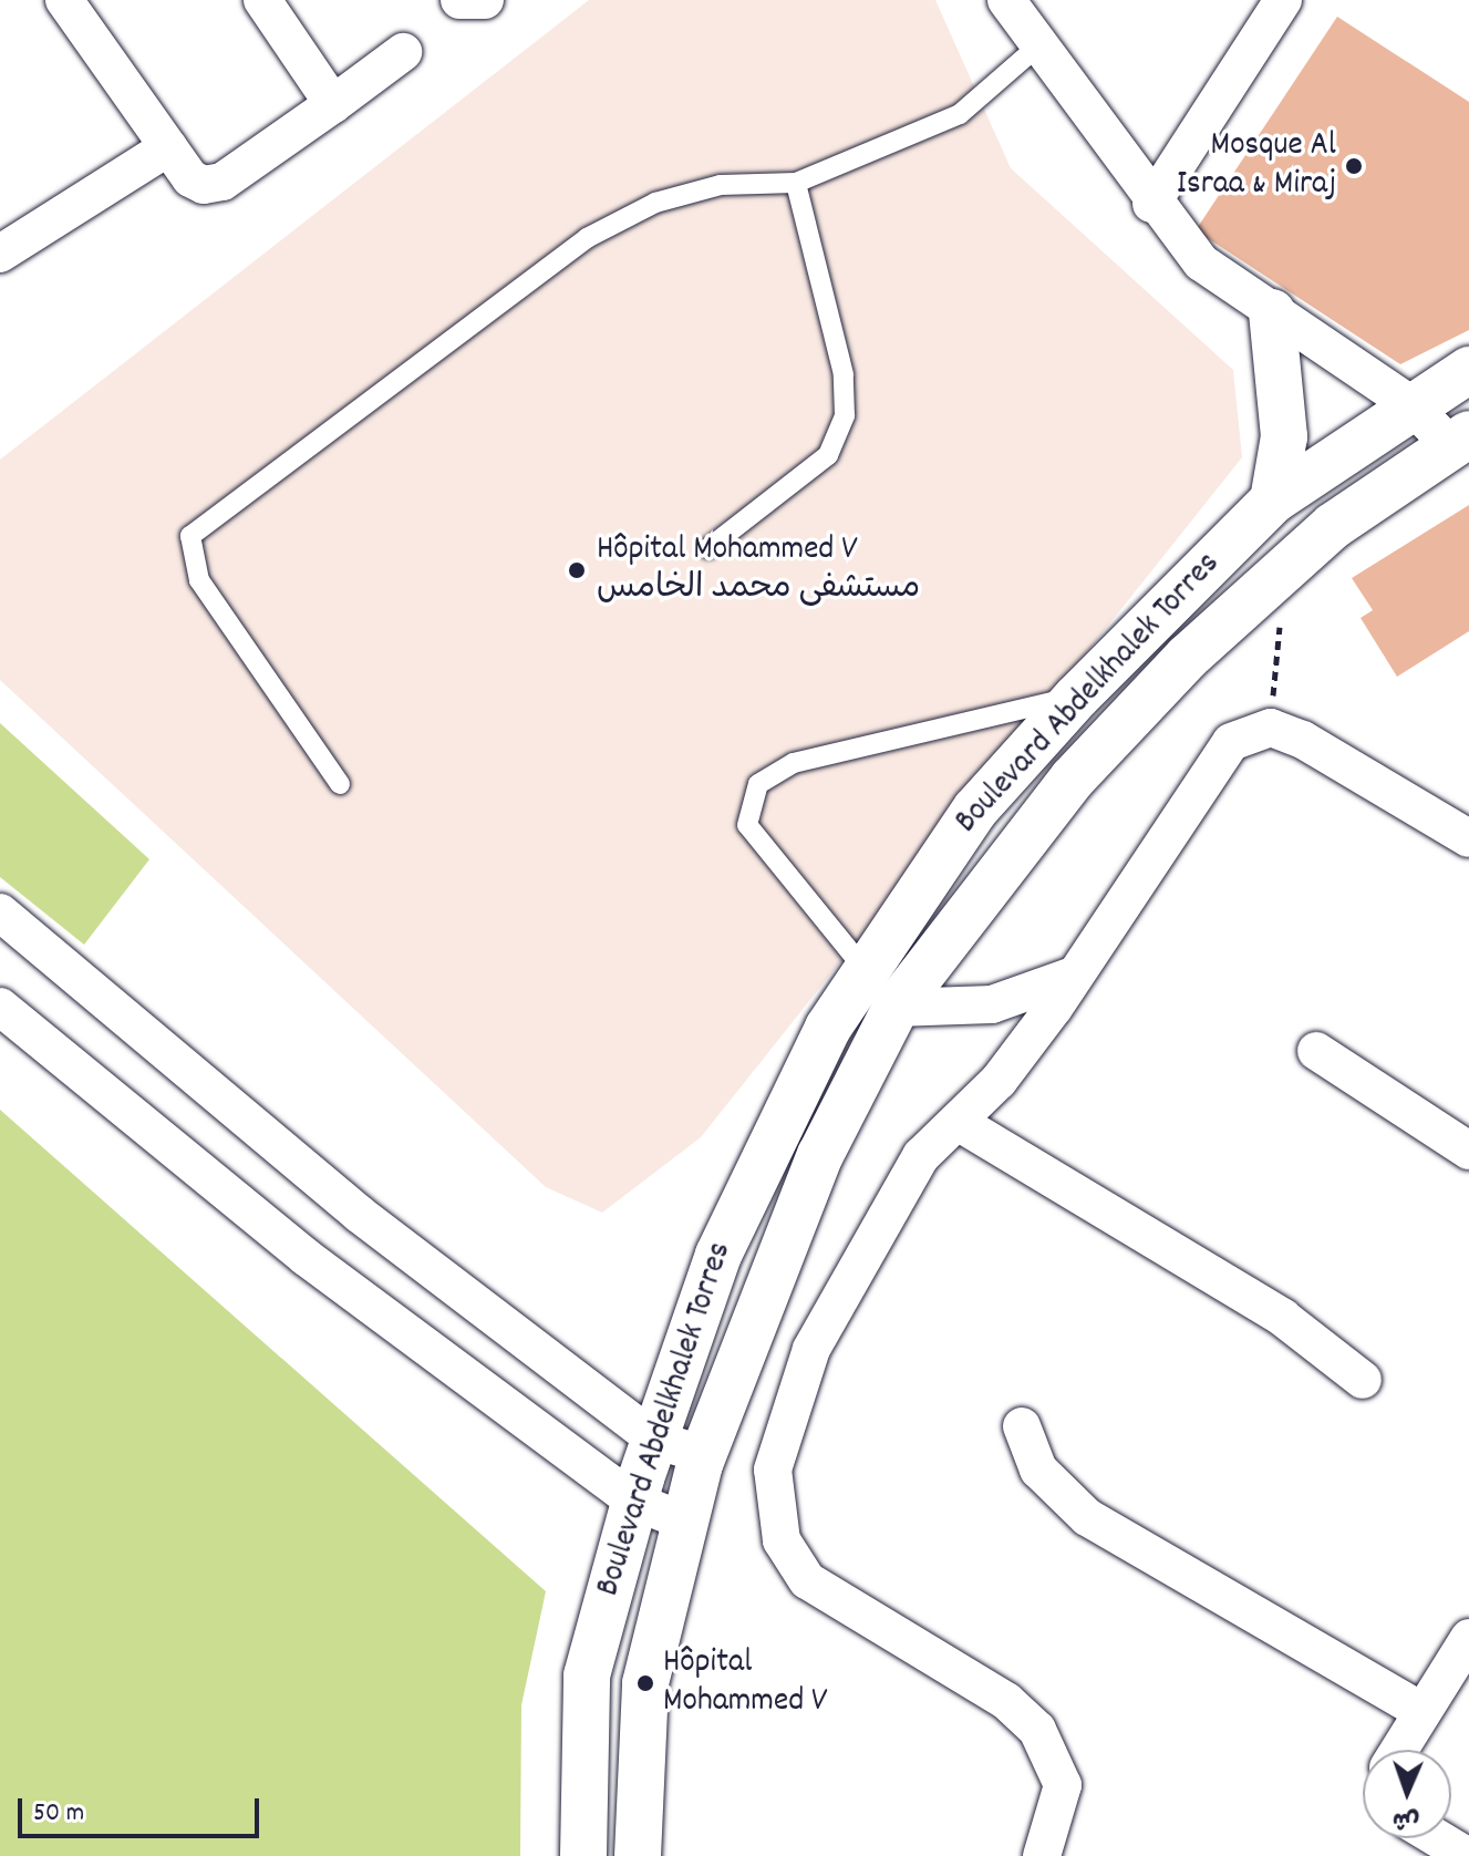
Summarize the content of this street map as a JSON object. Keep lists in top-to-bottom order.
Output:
{
  "streets": {
    "street": ["Boulevard Abdelkhalek Torres"]
  },
  "places": ["Mosque Al Israa & Miraj", "Hôpital Mohammed V مستشفى محمد الخامس", "Hôpital Mohammed V"],
  "scale_bar": "50 m",
  "north": "bottom"
}
